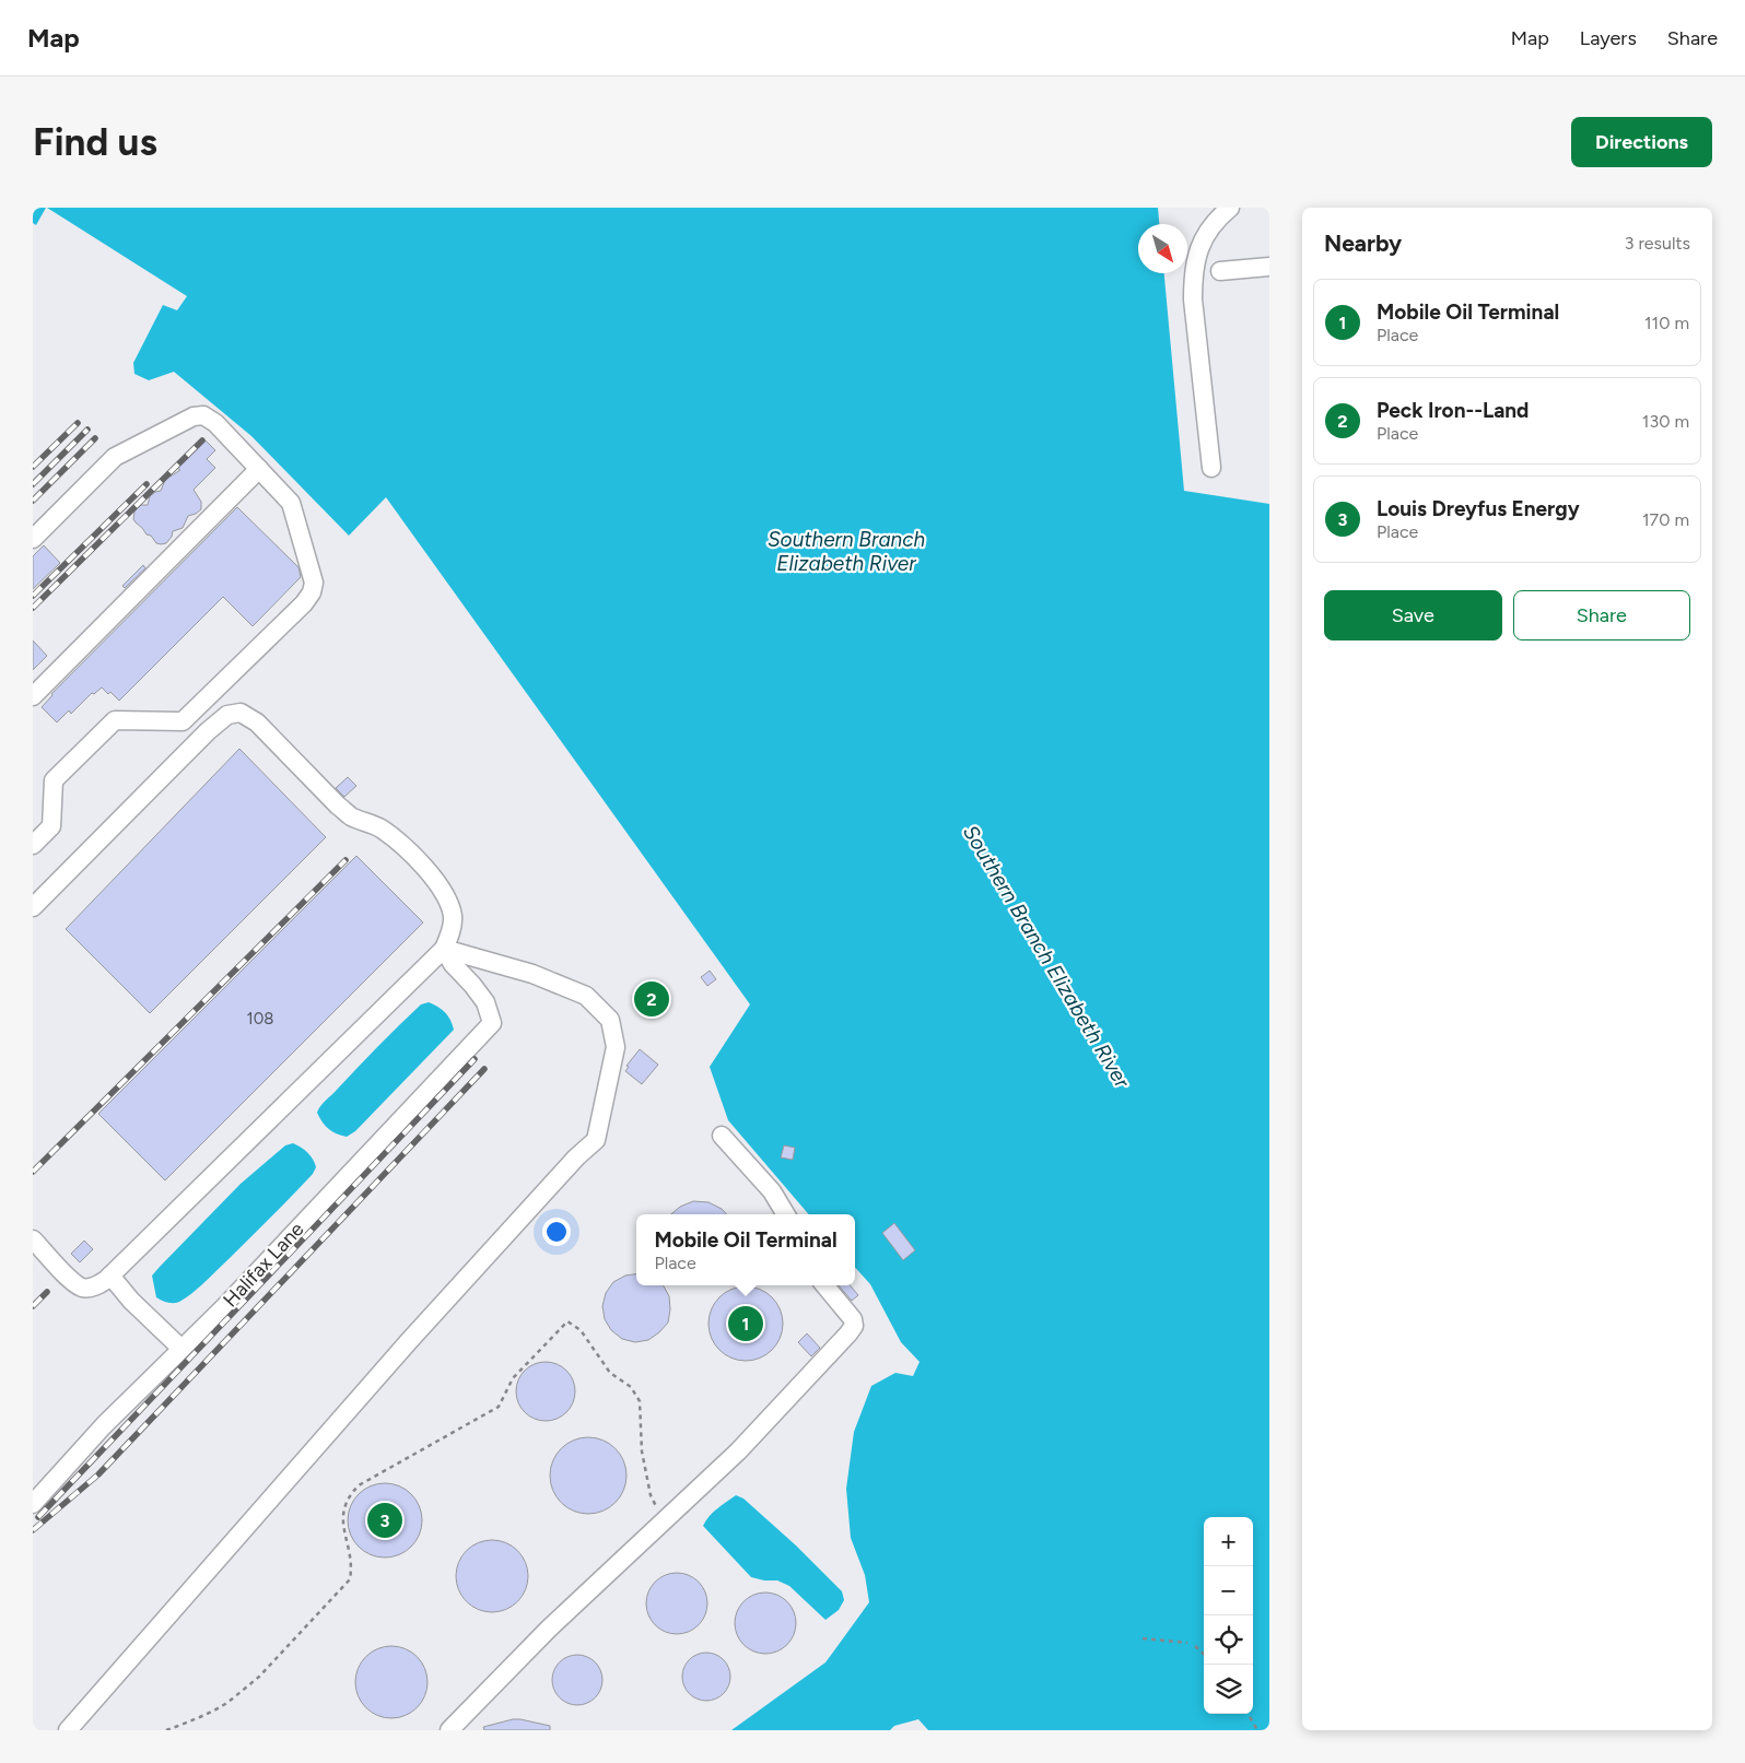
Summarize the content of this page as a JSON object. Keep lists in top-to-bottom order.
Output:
{
  "streets": {
    "street": ["Halifax Lane"]
  },
  "water": ["Southern Branch Elizabeth River"],
  "house_numbers": ["108"],
  "north": "bottom right",
  "page": {
    "header": "Map",
    "nav": ["Map", "Layers", "Share"],
    "buttons": [
      "Directions",
      ["Save", "Share"]
    ],
    "title": "Find us",
    "heading": ["Nearby", "3 results"],
    "list": [
      {
        "mark": "1",
        "name": "Mobile Oil Terminal",
        "note": "Place",
        "value": "110 m"
      },
      {
        "mark": "2",
        "name": "Peck Iron--Land",
        "note": "Place",
        "value": "130 m"
      },
      {
        "mark": "3",
        "name": "Louis Dreyfus Energy",
        "note": "Place",
        "value": "170 m"
      }
    ],
    "pins": ["2", "1", "3"],
    "popup": ["Mobile Oil Terminal", "Place"],
    "map_buttons": ["+", "−"]
  }
}
